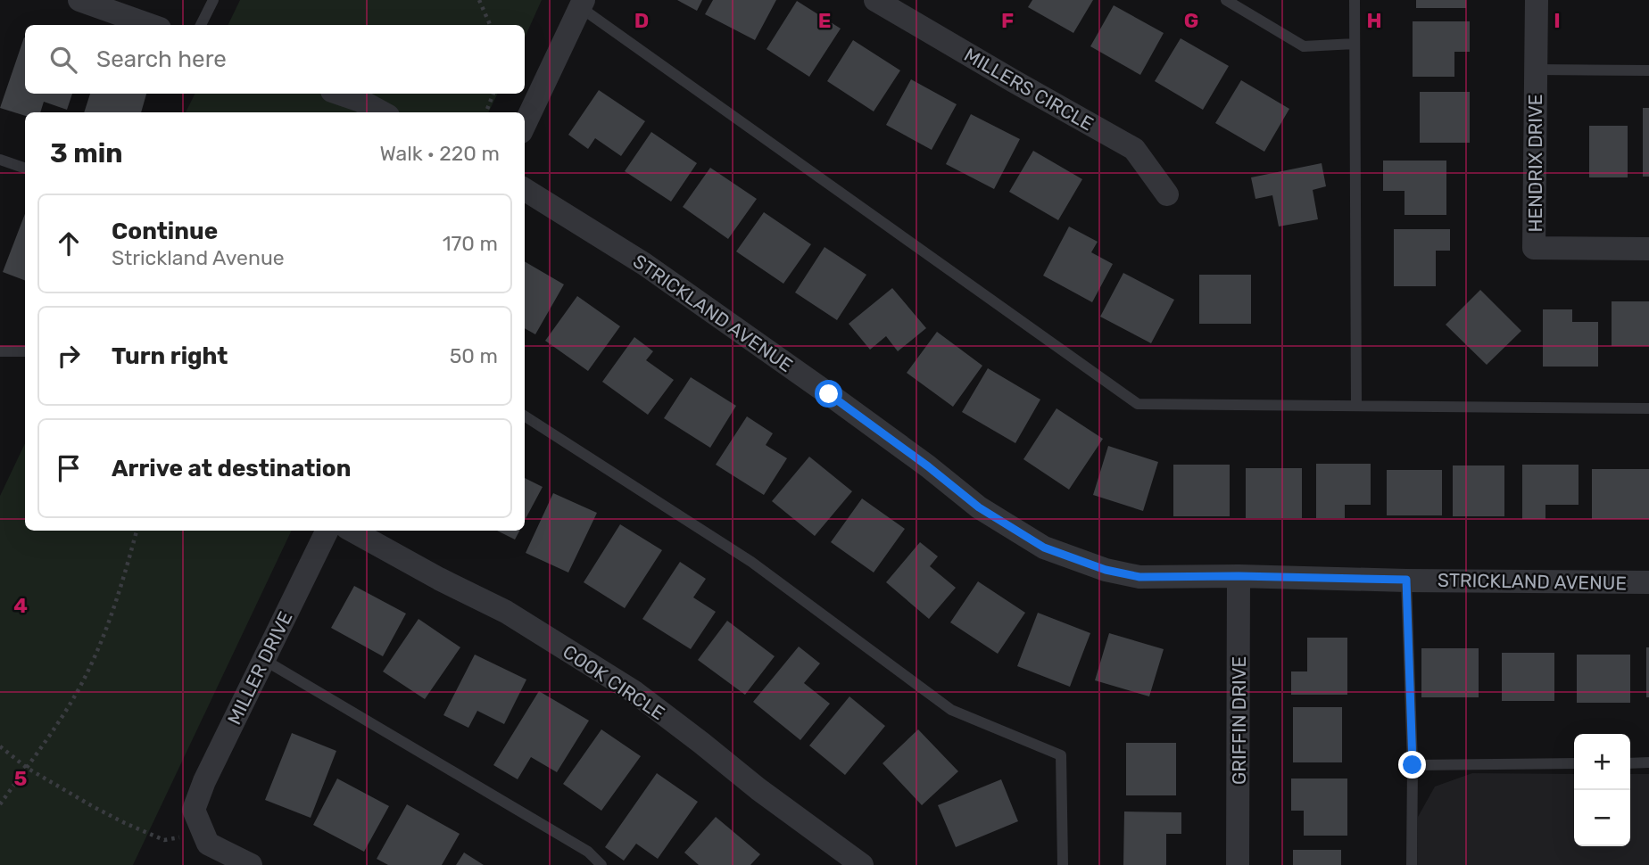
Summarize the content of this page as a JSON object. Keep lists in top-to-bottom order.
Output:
{
  "streets": {
    "street": [
      "MILLERS CIRCLE",
      "HENDRIX DRIVE",
      "STRICKLAND AVENUE",
      "MILLER DRIVE",
      "COOK CIRCLE",
      "GRIFFIN DRIVE"
    ]
  },
  "crossings": [
    ["STRICKLAND AVENUE", "GRIFFIN DRIVE"]
  ],
  "page": {
    "search": "Search here",
    "heading": ["3 min", "Walk · 220 m"],
    "list": [
      ["Continue", "Strickland Avenue", "170 m"],
      ["Turn right", "50 m"],
      "Arrive at destination"
    ],
    "map_buttons": ["+", "−"]
  },
  "grid": {
    "columns": [
      "D",
      "E",
      "F",
      "G",
      "H",
      "I"
    ],
    "rows": ["4", "5"]
  }
}
